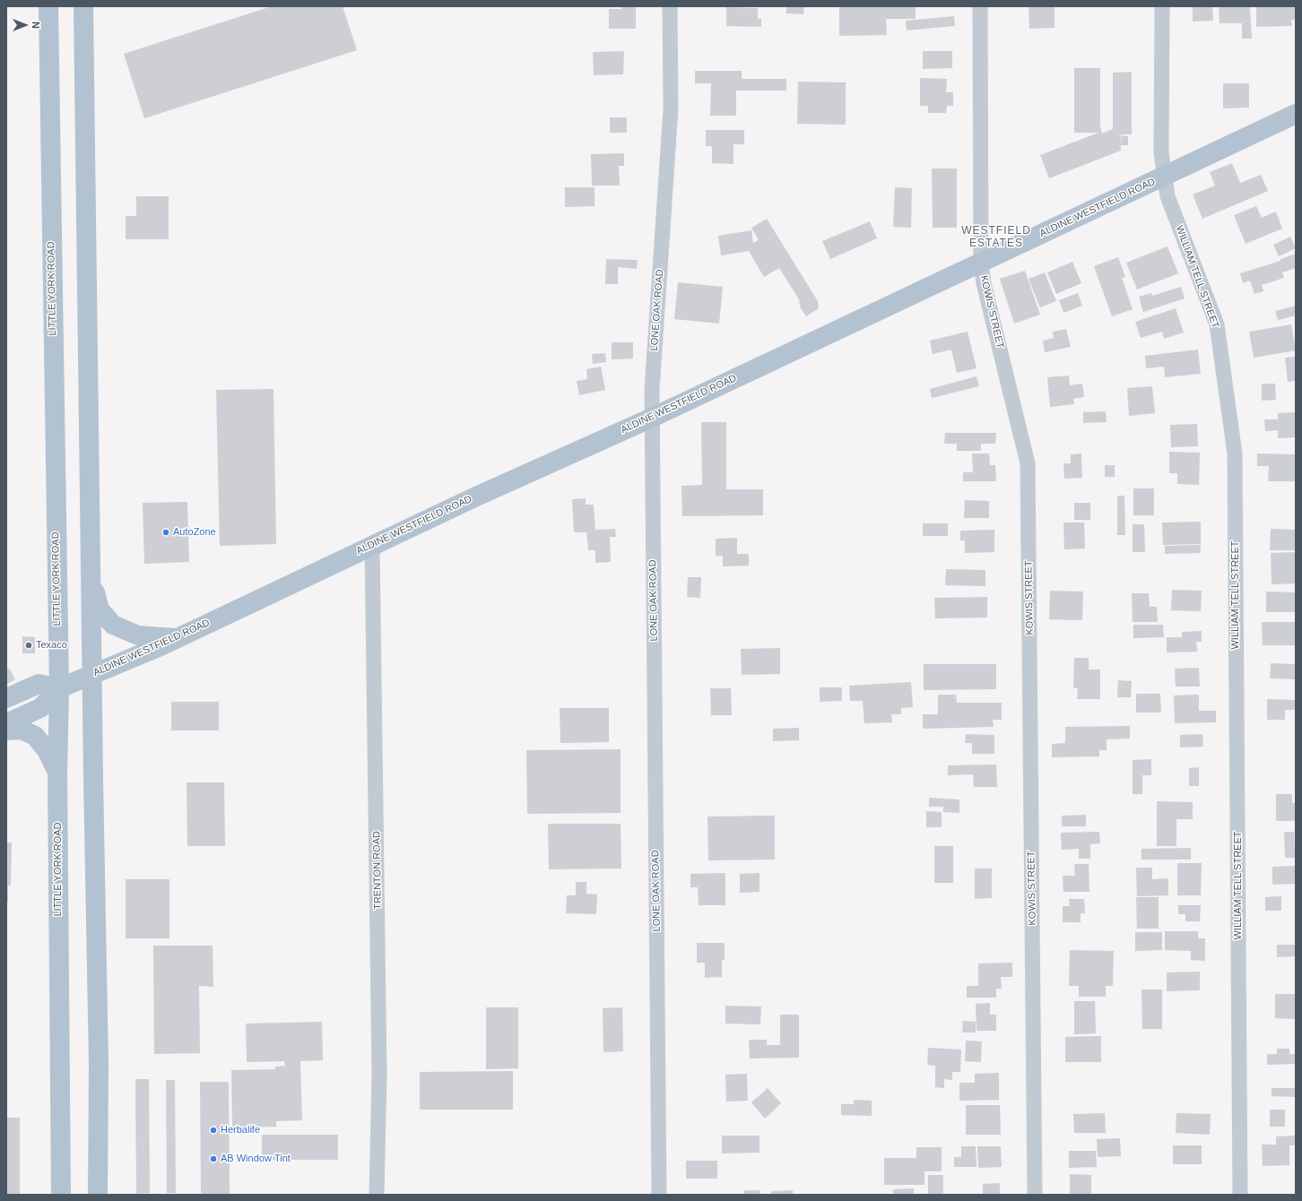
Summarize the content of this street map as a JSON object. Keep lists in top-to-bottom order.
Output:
{
  "streets": {
    "main road": ["ALDINE WESTFIELD ROAD", "LITTLE YORK ROAD"],
    "street": [
      "WILLIAM TELL STREET",
      "LONE OAK ROAD",
      "KOWIS STREET",
      "TRENTON ROAD"
    ]
  },
  "crossings": [
    ["ALDINE WESTFIELD ROAD", "WILLIAM TELL STREET"],
    ["ALDINE WESTFIELD ROAD", "LITTLE YORK ROAD"],
    ["ALDINE WESTFIELD ROAD", "LONE OAK ROAD"],
    ["ALDINE WESTFIELD ROAD", "KOWIS STREET"],
    ["ALDINE WESTFIELD ROAD", "TRENTON ROAD"]
  ],
  "districts": ["WESTFIELD ESTATES"],
  "places": [
    "AutoZone",
    "Texaco",
    "Herbalife",
    "AB Window Tint"
  ],
  "north": "right"
}
